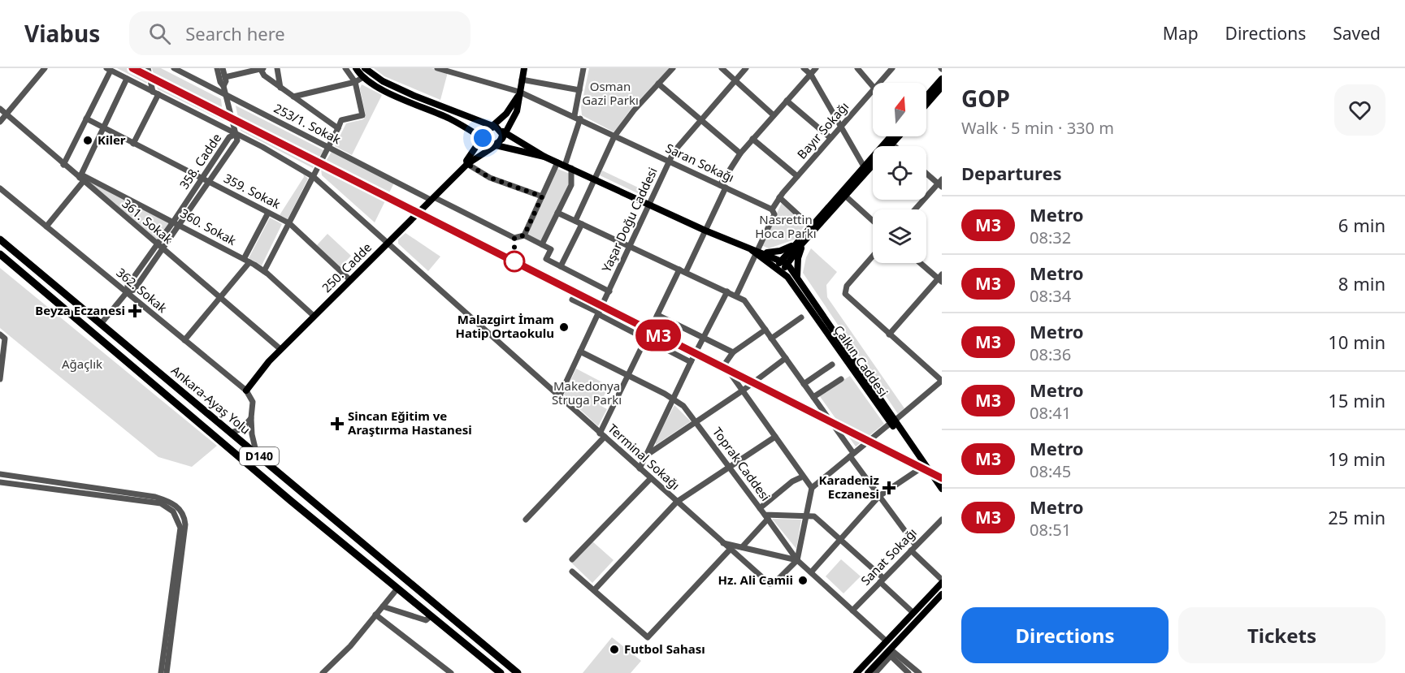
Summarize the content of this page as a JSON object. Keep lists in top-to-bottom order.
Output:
{
  "streets": {
    "highway": ["Ankara-Ayaş Yolu", "D140"],
    "main road": ["250. Cadde", "Çalkın Caddesi"],
    "street": [
      "253/1. Sokak",
      "Bayır Sokağı",
      "358. Cadde",
      "Saran Sokağı",
      "359. Sokak",
      "Yaşar Doğu Caddesi",
      "361. Sokak",
      "360. Sokak",
      "362. Sokak",
      "Terminal Sokağı",
      "Toprak Caddesi",
      "Sanat Sokağı"
    ]
  },
  "crossings": [
    ["253/1. Sokak", "250. Cadde"],
    ["Bayır Sokağı", "Saran Sokağı"],
    ["Bayır Sokağı", "Çalkın Caddesi"],
    ["358. Cadde", "359. Sokak"],
    ["358. Cadde", "361. Sokak"],
    ["358. Cadde", "360. Sokak"],
    ["358. Cadde", "362. Sokak"],
    ["358. Cadde", "Ankara-Ayaş Yolu"],
    ["358. Cadde", "Terminal Sokağı"],
    ["Saran Sokağı", "Yaşar Doğu Caddesi"],
    ["Saran Sokağı", "250. Cadde"],
    ["359. Sokak", "250. Cadde"],
    ["Yaşar Doğu Caddesi", "Çalkın Caddesi"],
    ["Yaşar Doğu Caddesi", "Terminal Sokağı"],
    ["Yaşar Doğu Caddesi", "Toprak Caddesi"],
    ["361. Sokak", "360. Sokak"],
    ["361. Sokak", "250. Cadde"],
    ["360. Sokak", "250. Cadde"],
    ["250. Cadde", "362. Sokak"],
    ["250. Cadde", "Çalkın Caddesi"],
    ["250. Cadde", "Terminal Sokağı"],
    ["Toprak Caddesi", "Sanat Sokağı"]
  ],
  "parks": [
    "Osman Gazi Parkı",
    "Nasrettin Hoca Parkı",
    "Ağaçlık",
    "Makedonya Struga Parkı"
  ],
  "places": {
    "other": [
      "Kiler",
      "Malazgirt İmam Hatip Ortaokulu",
      "Hz. Ali Camii",
      "Futbol Sahası"
    ],
    "health": ["Beyza Eczanesi", "Sincan Eğitim ve Araştırma Hastanesi", "Karadeniz Eczanesi"]
  },
  "lines": ["metro line M3"],
  "north": "top",
  "page": {
    "header": "Viabus",
    "search": "Search here",
    "nav": ["Map", "Directions", "Saved"],
    "on_map": "M3",
    "heading": [
      ["GOP", "Walk · 5 min · 330 m"],
      "Departures"
    ],
    "list": [
      {
        "mark": "M3",
        "name": "Metro",
        "note": "08:32",
        "value": "6 min"
      },
      {
        "mark": "M3",
        "name": "Metro",
        "note": "08:34",
        "value": "8 min"
      },
      {
        "mark": "M3",
        "name": "Metro",
        "note": "08:36",
        "value": "10 min"
      },
      {
        "mark": "M3",
        "name": "Metro",
        "note": "08:41",
        "value": "15 min"
      },
      {
        "mark": "M3",
        "name": "Metro",
        "note": "08:45",
        "value": "19 min"
      },
      {
        "mark": "M3",
        "name": "Metro",
        "note": "08:51",
        "value": "25 min"
      }
    ],
    "buttons": ["Directions", "Tickets"]
  }
}
